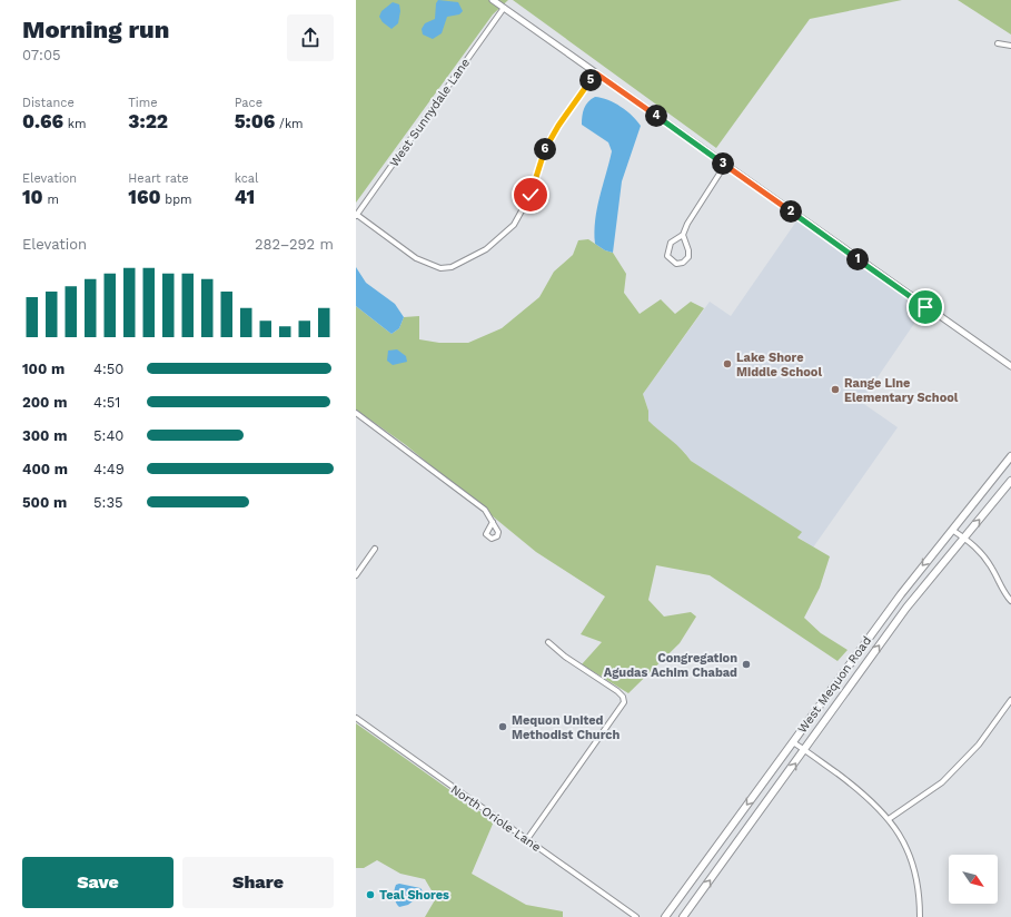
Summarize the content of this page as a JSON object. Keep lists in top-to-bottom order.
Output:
{
  "streets": {
    "main road": ["West Mequon Road"],
    "street": ["West Sunnydale Lane", "North Oriole Lane"]
  },
  "places": [
    "Lake Shore Middle School",
    "Range Line Elementary School",
    "Congregation Agudas Achim Chabad",
    "Mequon United Methodist Church",
    "Teal Shores"
  ],
  "north": "bottom right",
  "page": {
    "heading": ["Morning run", "07:05"],
    "pins": [
      "5",
      "4",
      "6",
      "3",
      "2",
      "1"
    ],
    "stats": [
      ["Distance", "0.66 km"],
      ["Time", "3:22"],
      ["Pace", "5:06 /km"],
      ["Elevation", "10 m"],
      ["Heart rate", "160 bpm"],
      ["kcal", "41"]
    ],
    "chart": ["Elevation", "282–292 m"],
    "list": [
      {
        "name": "100 m",
        "note": "4:50"
      },
      {
        "name": "200 m",
        "note": "4:51"
      },
      {
        "name": "300 m",
        "note": "5:40"
      },
      {
        "name": "400 m",
        "note": "4:49"
      },
      {
        "name": "500 m",
        "note": "5:35"
      }
    ],
    "buttons": ["Save", "Share"]
  }
}
